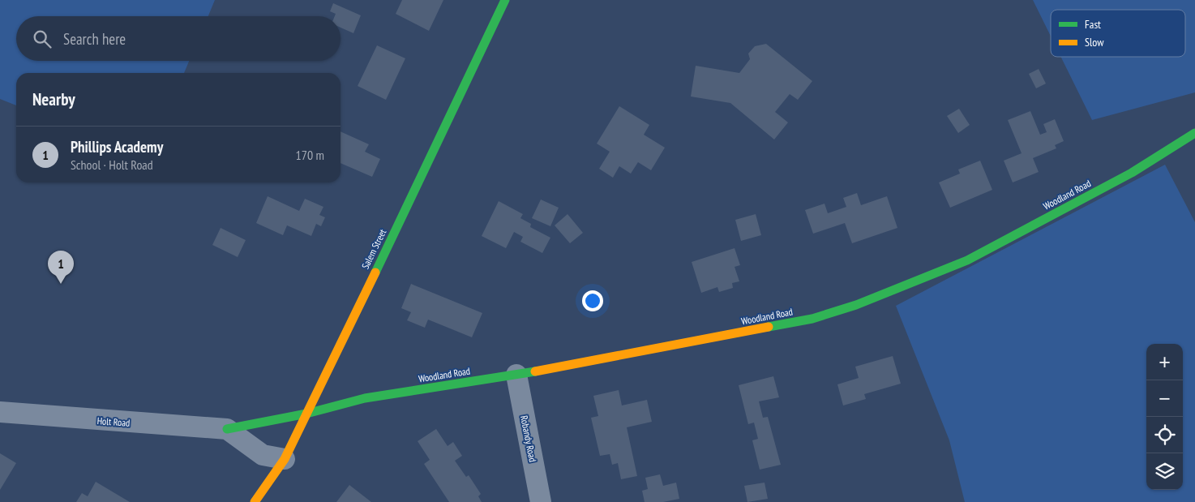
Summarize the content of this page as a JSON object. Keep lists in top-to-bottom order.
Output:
{
  "streets": {
    "street": [
      "Woodland Road",
      "Salem Street",
      "Holt Road",
      "Robandy Road"
    ]
  },
  "crossings": [
    ["Woodland Road", "Salem Street"],
    ["Woodland Road", "Holt Road"],
    ["Woodland Road", "Robandy Road"],
    ["Salem Street", "Holt Road"]
  ],
  "legend": ["Fast", "Slow"],
  "page": {
    "search": "Search here",
    "heading": "Nearby",
    "list": [
      {
        "mark": "1",
        "name": "Phillips Academy",
        "note": "School · Holt Road",
        "value": "170 m"
      }
    ],
    "pins": "1",
    "map_buttons": ["+", "−"]
  }
}
